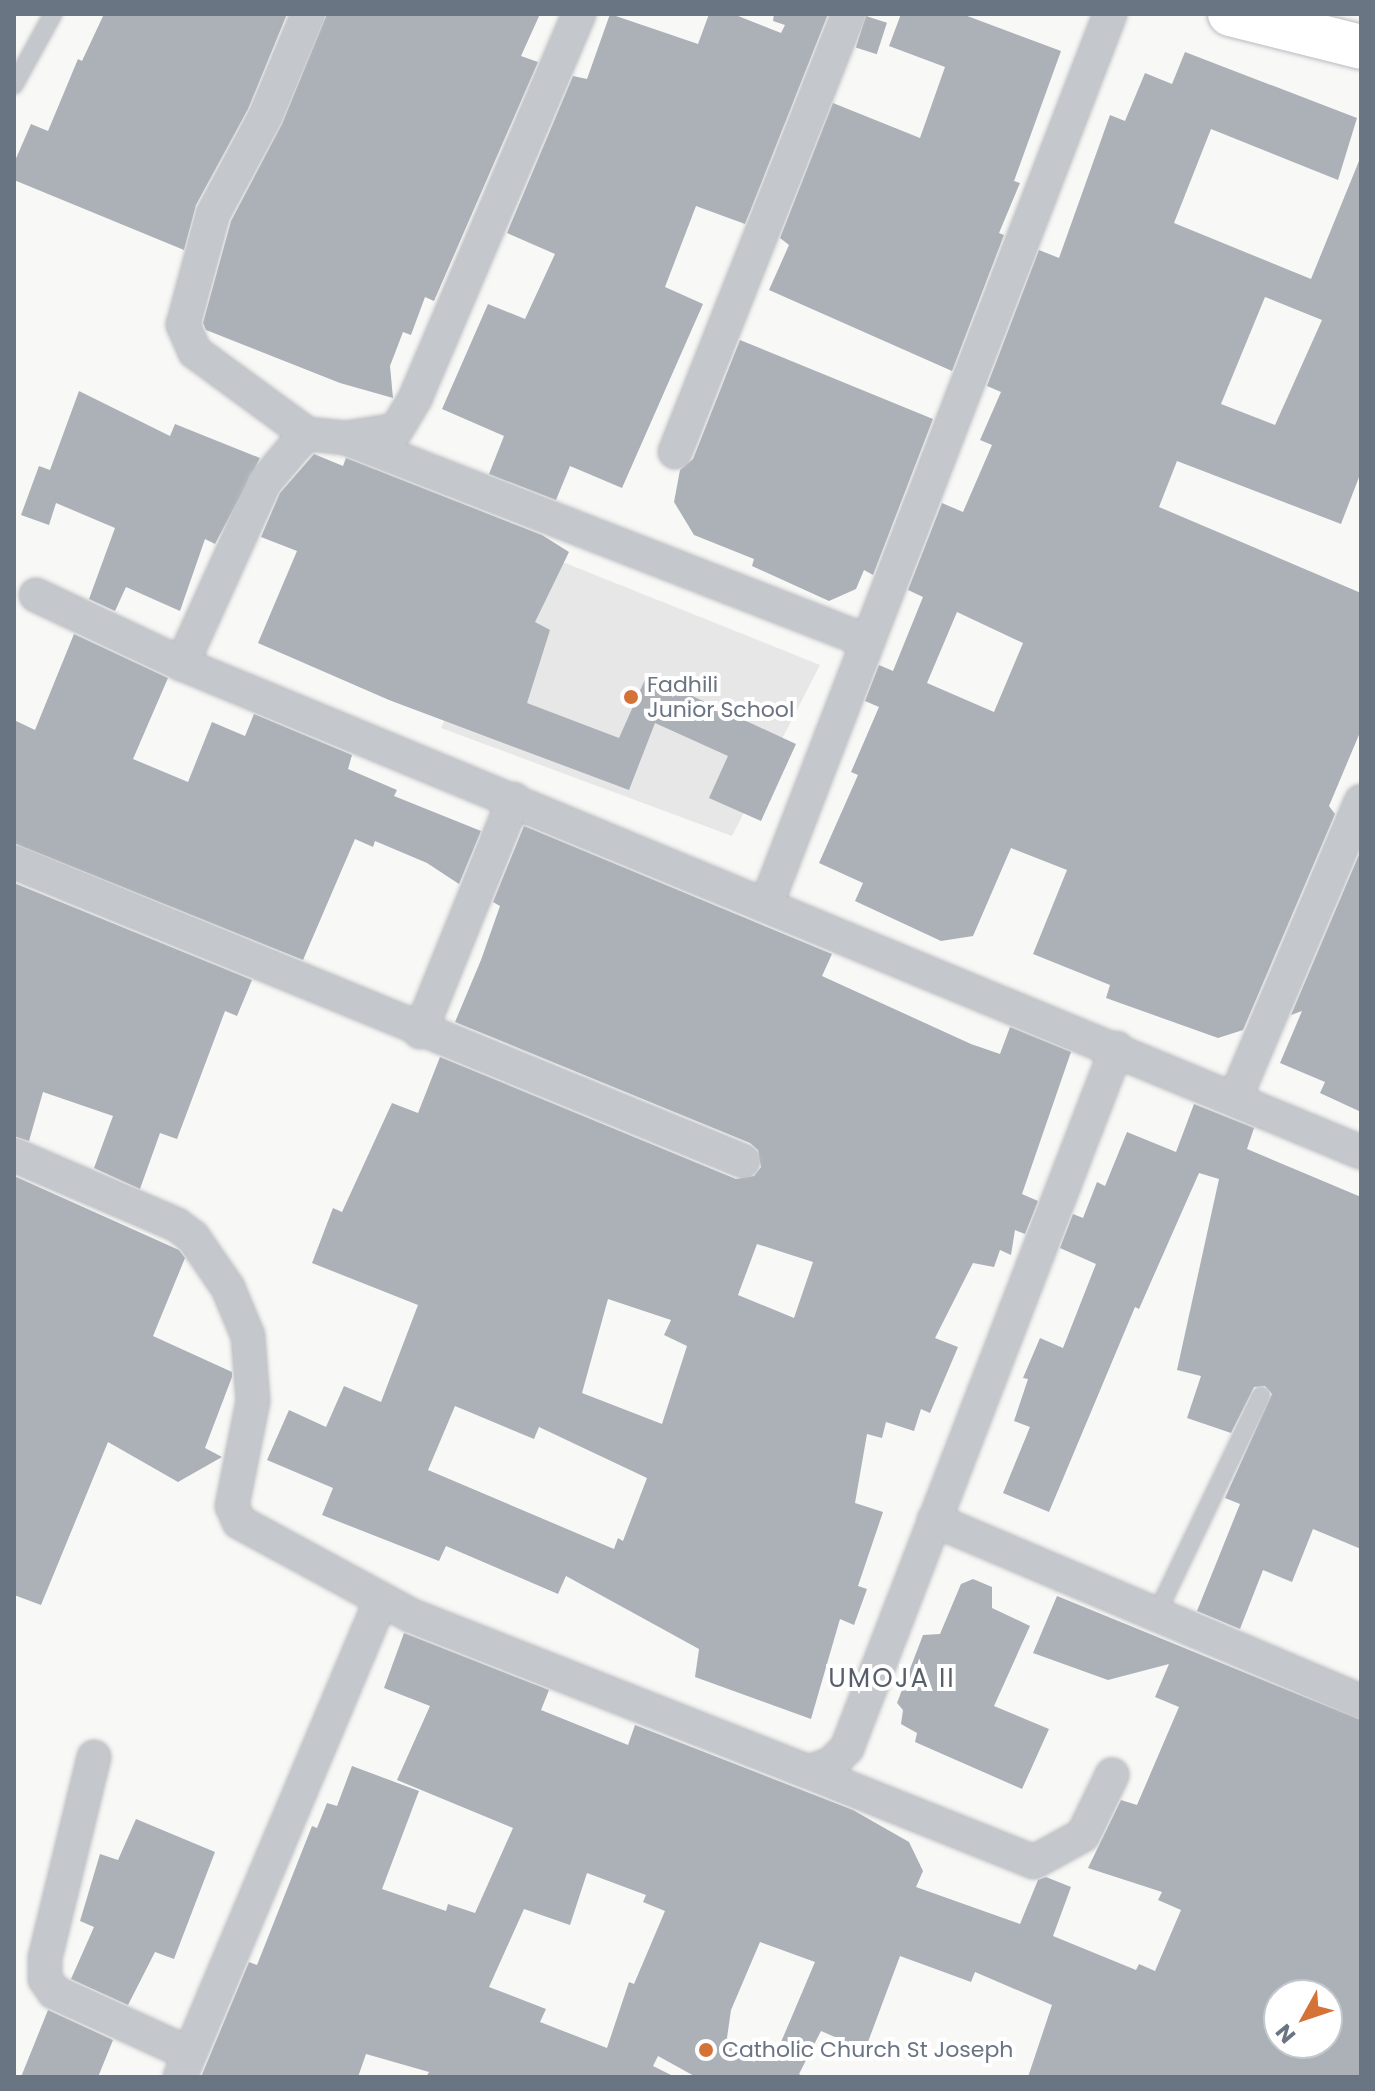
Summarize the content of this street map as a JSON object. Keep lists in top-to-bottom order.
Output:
{
  "districts": ["UMOJA II"],
  "places": ["Fadhili Junior School", "Catholic Church St Joseph"],
  "north": "bottom left"
}
